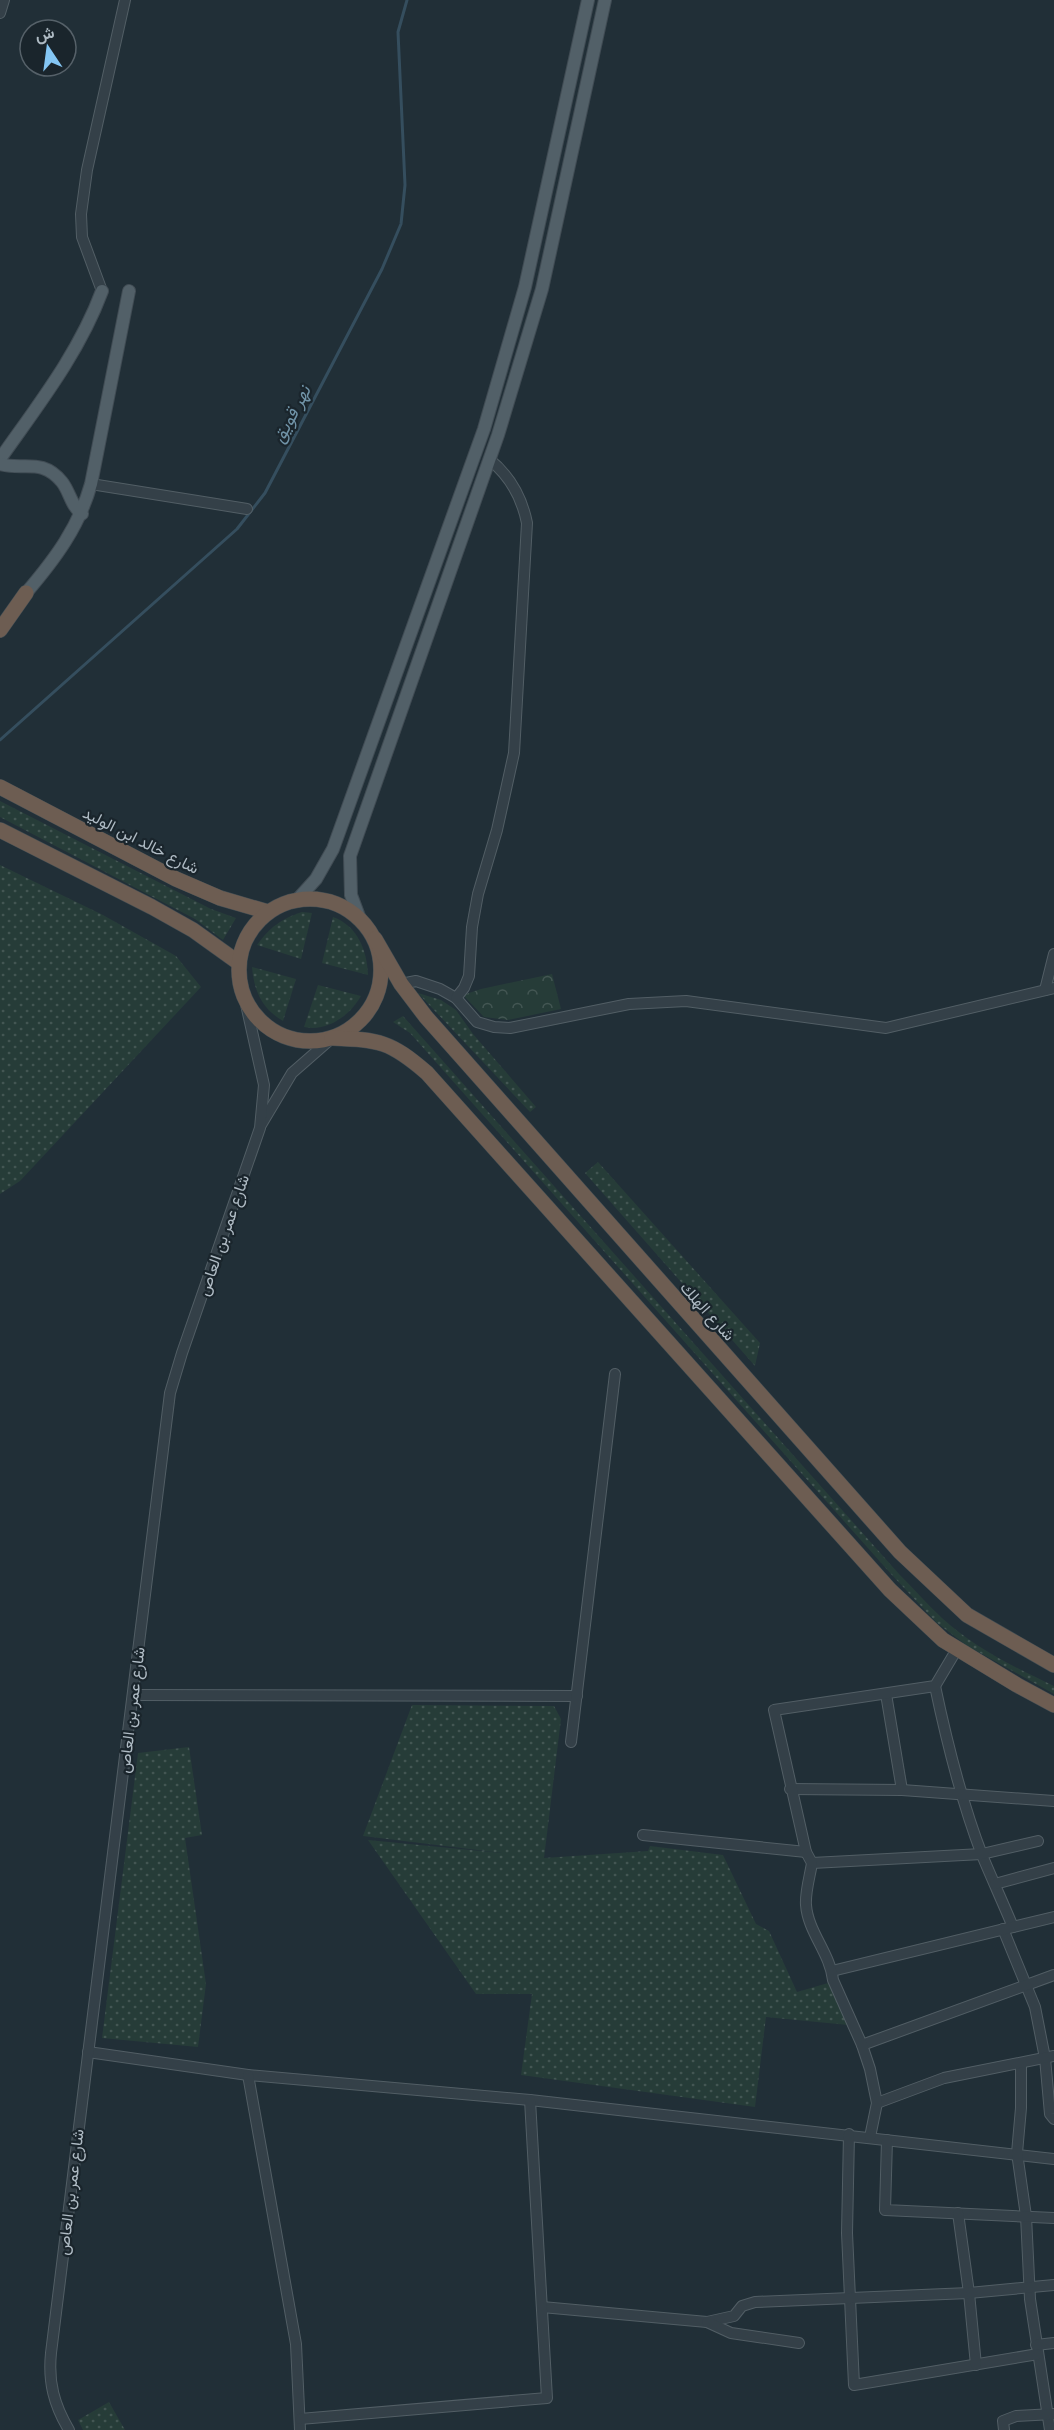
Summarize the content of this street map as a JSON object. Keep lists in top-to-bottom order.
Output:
{
  "streets": {
    "highway": ["شارع خالد ابن الوليد", "شارع الهلك"],
    "street": ["شارع عمر بن العاص"]
  },
  "crossings": [
    ["شارع خالد ابن الوليد", "شارع عمر بن العاص"],
    ["شارع خالد ابن الوليد", "شارع الهلك"],
    ["شارع عمر بن العاص", "شارع الهلك"]
  ],
  "water": ["نهر قويق"],
  "north": "top"
}
